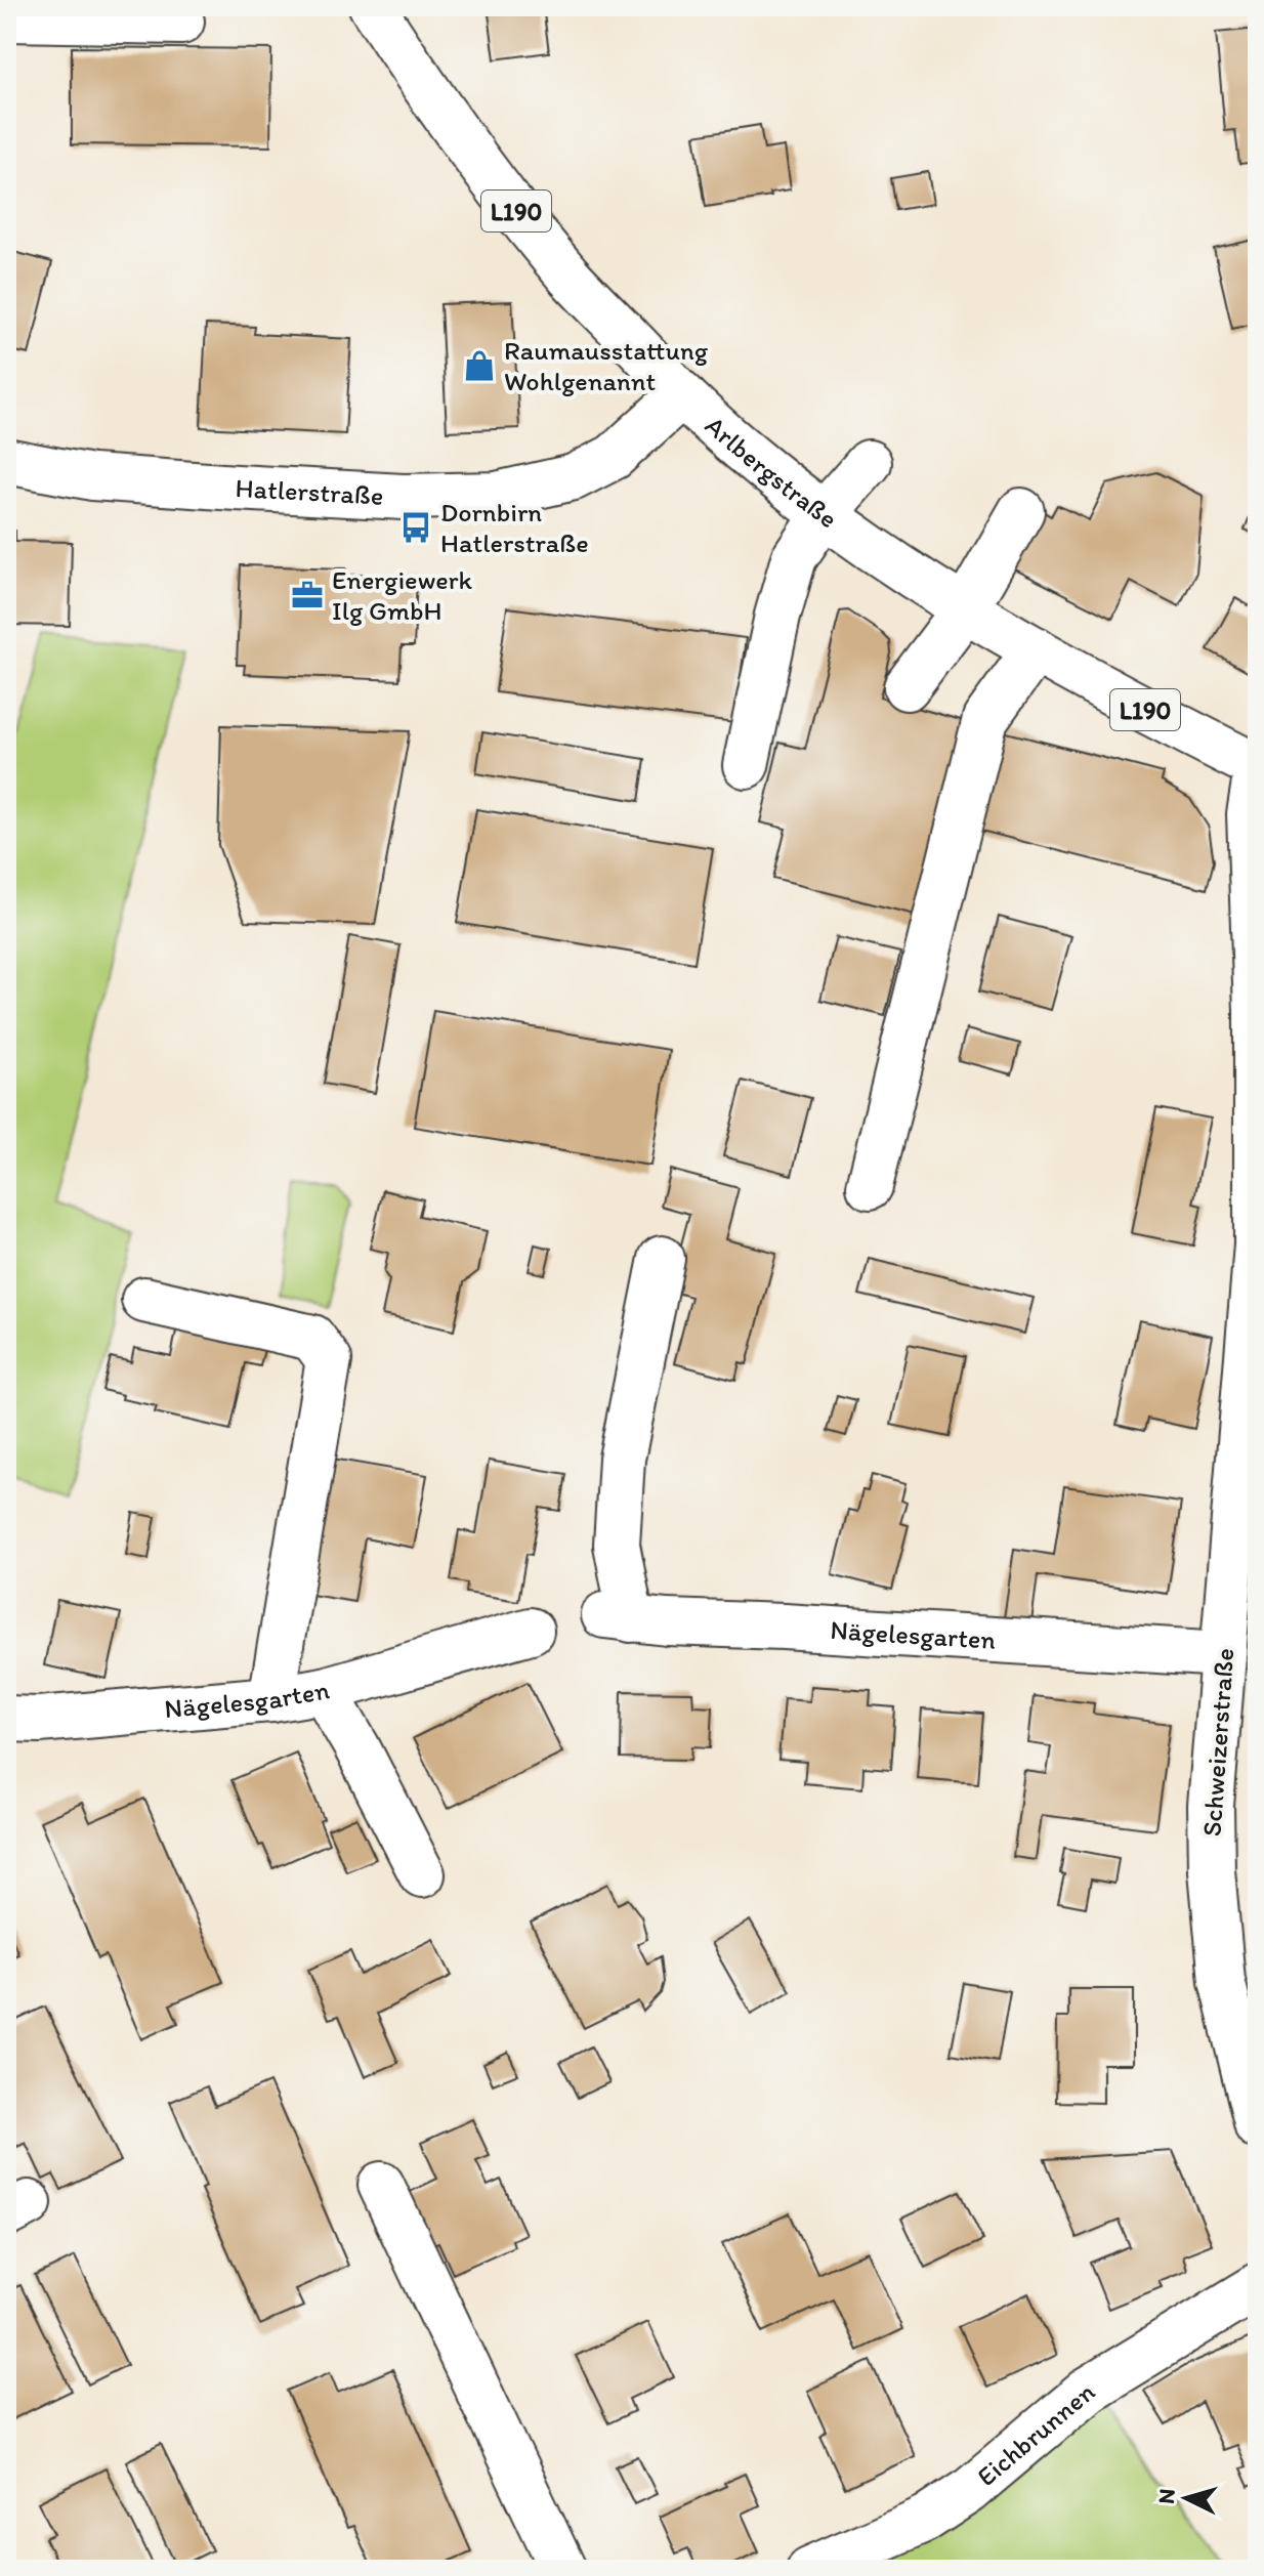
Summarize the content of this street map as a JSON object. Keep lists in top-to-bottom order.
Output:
{
  "streets": {
    "street": [
      "L190",
      "Arlbergstraße",
      "Hatlerstraße",
      "Nägelesgarten",
      "Schweizerstraße",
      "Eichbrunnen"
    ]
  },
  "crossings": [
    ["Arlbergstraße", "Hatlerstraße"],
    ["Arlbergstraße", "Schweizerstraße"],
    ["Nägelesgarten", "Schweizerstraße"]
  ],
  "places": {
    "shop": ["Raumausstattung Wohlgenannt"],
    "bus stop": ["Dornbirn Hatlerstraße"],
    "office": ["Energiewerk Ilg GmbH"]
  },
  "north": "left"
}
